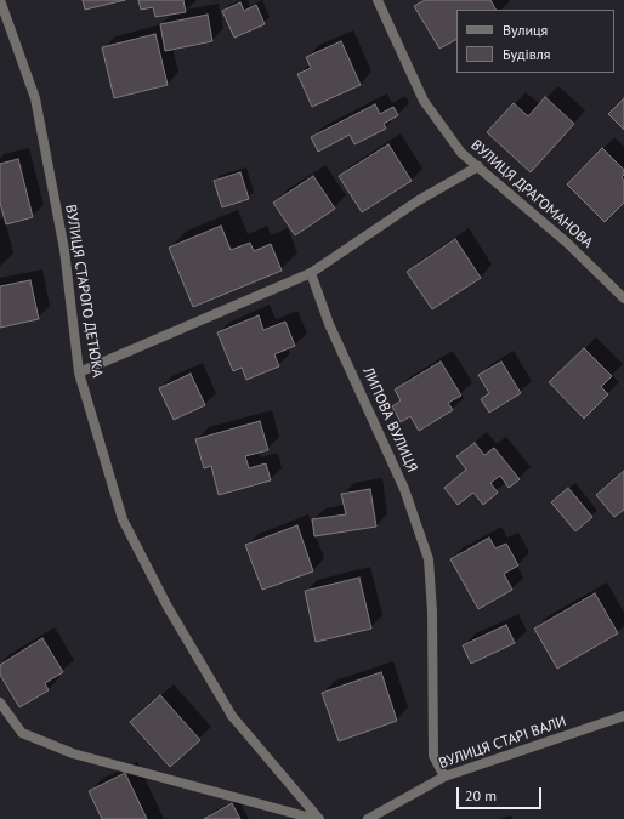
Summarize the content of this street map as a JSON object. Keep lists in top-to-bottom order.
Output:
{
  "streets": {
    "street": [
      "ВУЛИЦЯ ДРАГОМАНОВА",
      "ВУЛИЦЯ СТАРОГО ДЕТЮКА",
      "ЛИПОВА ВУЛИЦЯ",
      "ВУЛИЦЯ СТАРІ ВАЛИ"
    ]
  },
  "crossings": [
    ["ЛИПОВА ВУЛИЦЯ", "ВУЛИЦЯ СТАРІ ВАЛИ"]
  ],
  "legend": ["Вулиця", "Будівля"],
  "scale_bar": "20 m"
}
